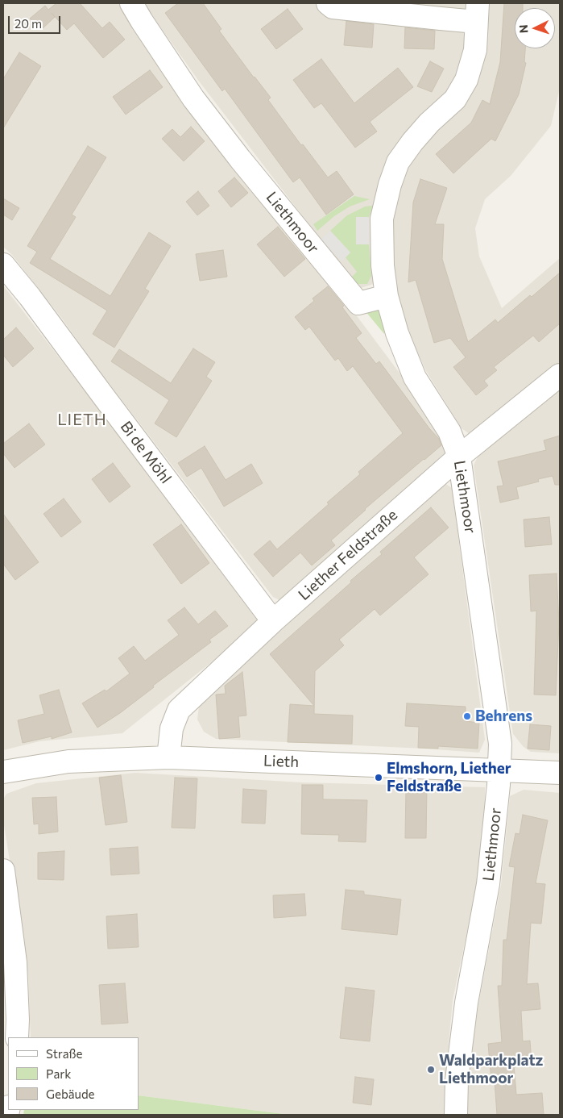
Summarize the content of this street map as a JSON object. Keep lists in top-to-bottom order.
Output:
{
  "streets": {
    "street": [
      "Liethmoor",
      "Bi de Möhl",
      "Liether Feldstraße",
      "Lieth"
    ]
  },
  "crossings": [
    ["Liethmoor", "Liether Feldstraße"],
    ["Liethmoor", "Lieth"],
    ["Bi de Möhl", "Liether Feldstraße"],
    ["Liether Feldstraße", "Lieth"]
  ],
  "districts": ["LIETH"],
  "places": ["Behrens", "Elmshorn, Liether Feldstraße", "Waldparkplatz Liethmoor"],
  "legend": ["Straße", "Park", "Gebäude"],
  "scale_bar": "20 m",
  "north": "left"
}
